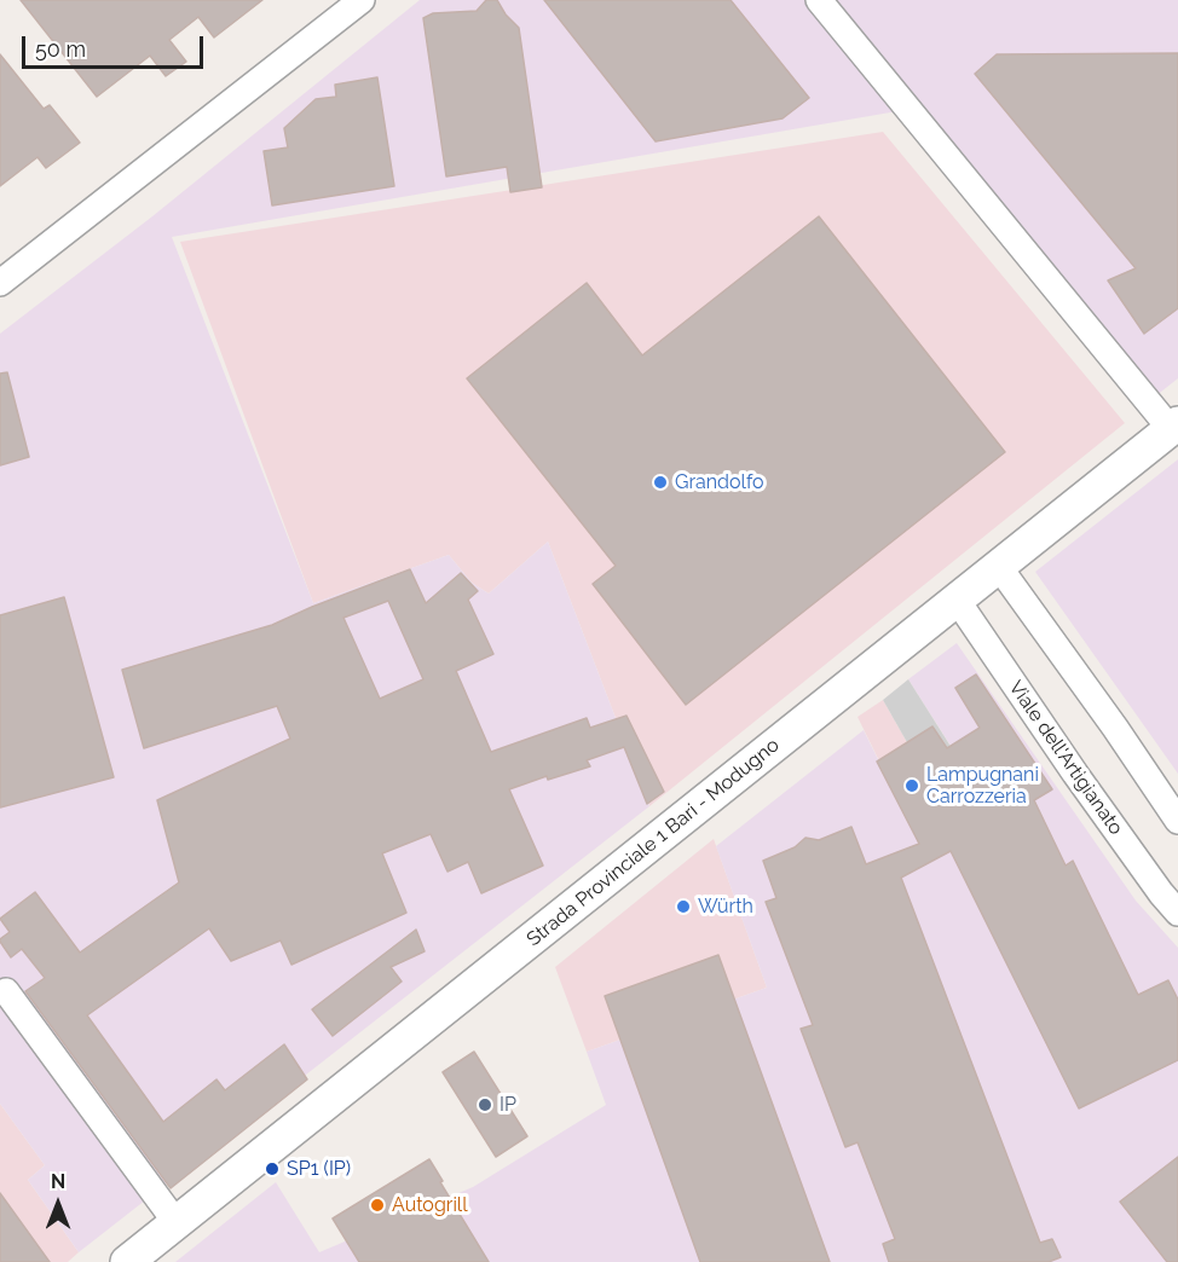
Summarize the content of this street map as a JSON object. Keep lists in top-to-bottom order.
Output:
{
  "streets": {
    "street": ["Viale dell'Artigianato", "Strada Provinciale 1 Bari - Modugno"]
  },
  "crossings": [
    ["Viale dell'Artigianato", "Strada Provinciale 1 Bari - Modugno"]
  ],
  "places": [
    "Grandolfo",
    "Lampugnani Carrozzeria",
    "Würth",
    "IP",
    "SP1 (IP)",
    "Autogrill"
  ],
  "scale_bar": "50 m",
  "north": "top"
}
